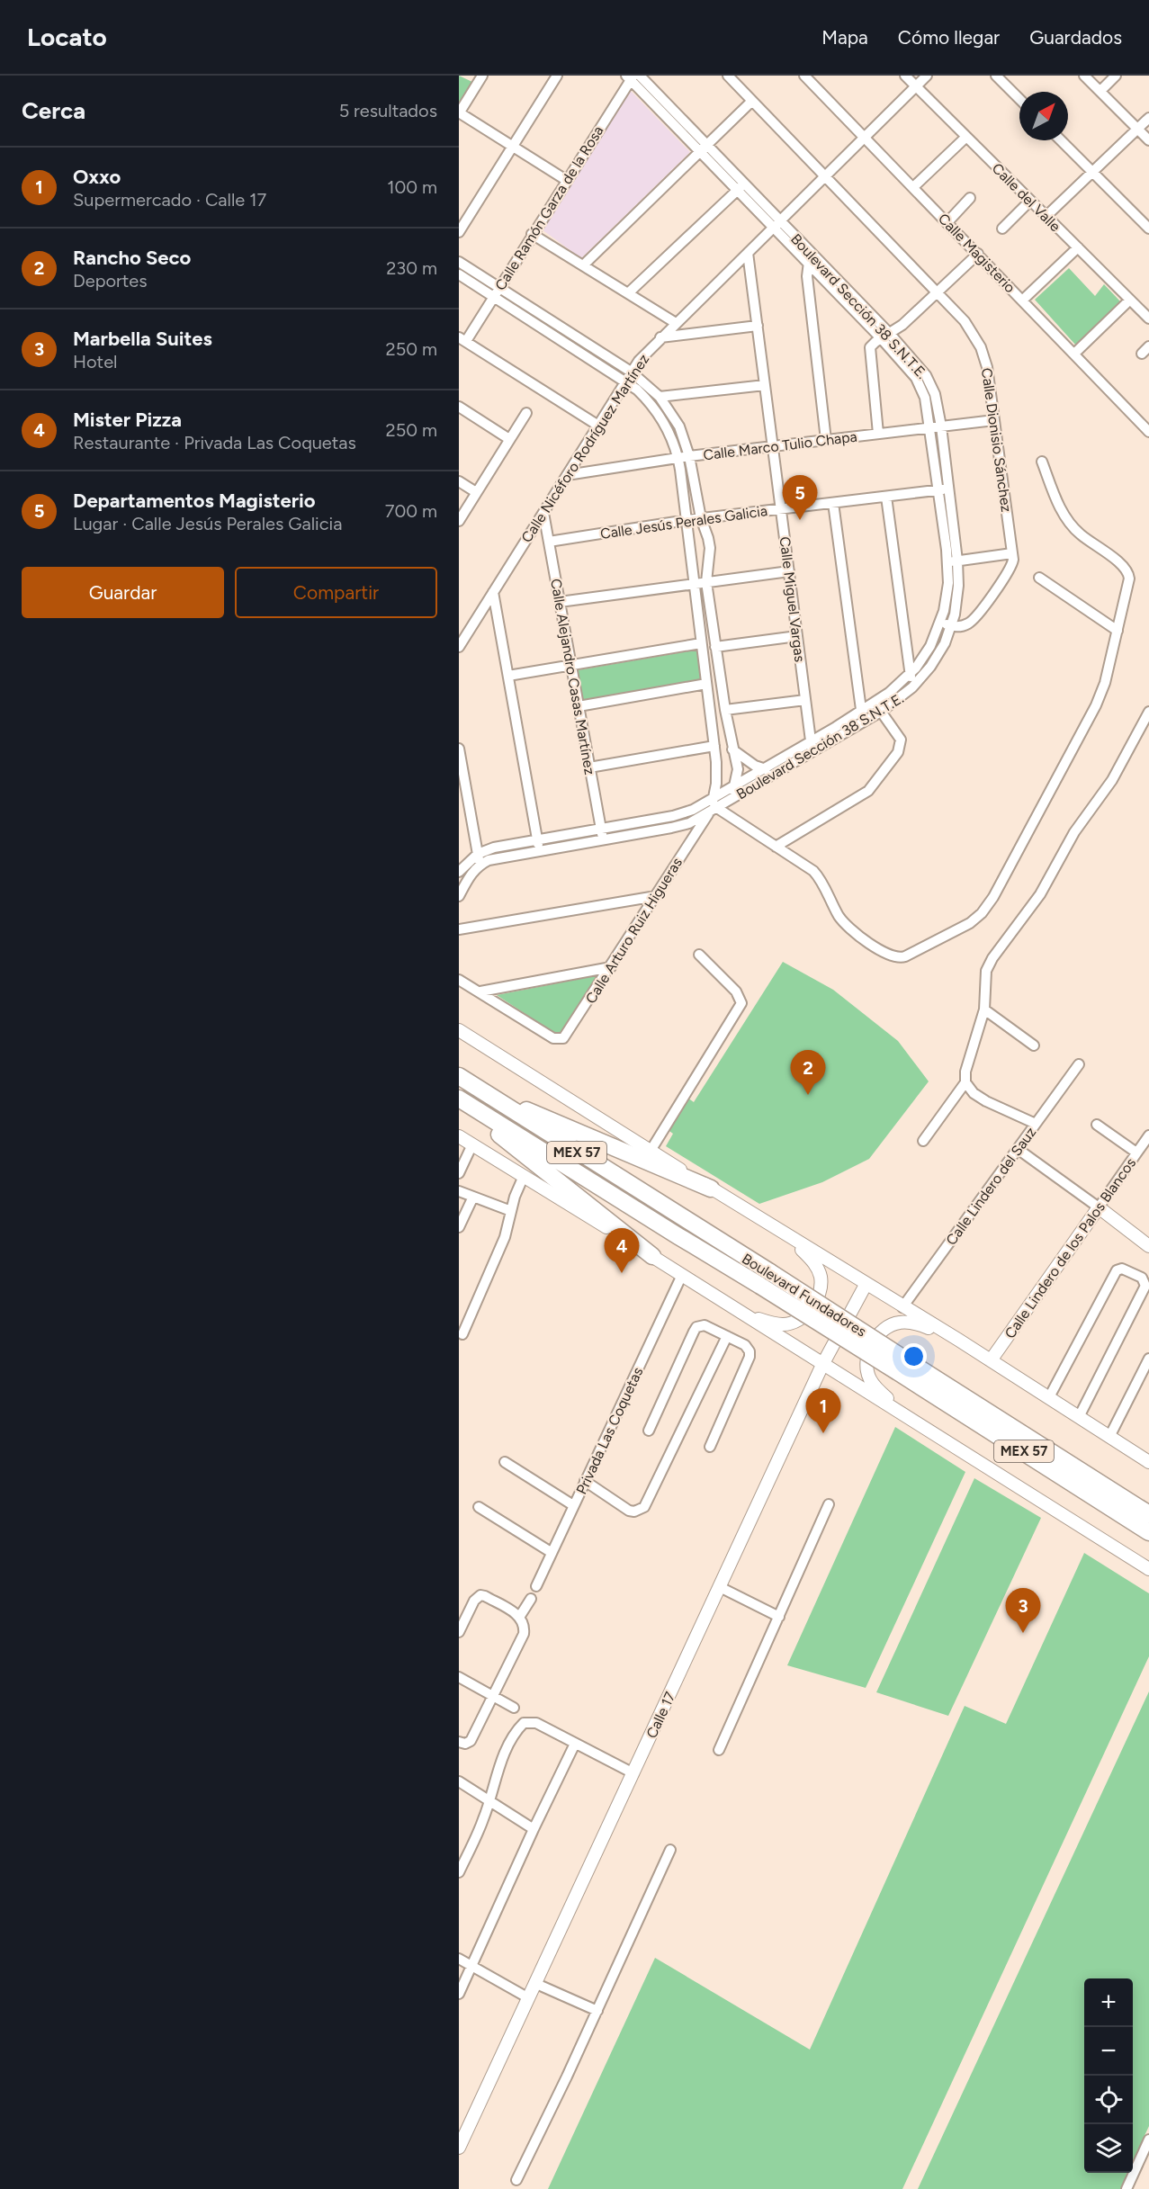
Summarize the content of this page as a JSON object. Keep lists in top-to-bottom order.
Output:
{
  "streets": {
    "highway": ["MEX 57", "Boulevard Fundadores"],
    "main road": ["Calle Lindero de los Palos Blancos", "Calle 17"],
    "street": [
      "Calle del Valle",
      "Calle Ramón Garza de la Rosa",
      "Calle Magisterio",
      "Boulevard Sección 38 S.N.T.E.",
      "Calle Dionisio Sánchez",
      "Calle Marco Tulio Chapa",
      "Calle Nicéforo Rodríguez Martínez",
      "Calle Jesús Perales Galicia",
      "Calle Miguel Vargas",
      "Calle Alejandro Casas Martínez",
      "Calle Arturo Ruiz Higueras",
      "Calle Lindero del Sauz",
      "Privada Las Coquetas"
    ]
  },
  "crossings": [
    ["Calle del Valle", "Calle Nicéforo Rodríguez Martínez"],
    ["Calle Ramón Garza de la Rosa", "Boulevard Sección 38 S.N.T.E."],
    ["Calle Magisterio", "Calle Nicéforo Rodríguez Martínez"],
    ["Boulevard Sección 38 S.N.T.E.", "Calle Dionisio Sánchez"],
    ["Boulevard Sección 38 S.N.T.E.", "Calle Marco Tulio Chapa"],
    ["Boulevard Sección 38 S.N.T.E.", "Calle Nicéforo Rodríguez Martínez"],
    ["Boulevard Sección 38 S.N.T.E.", "Calle Jesús Perales Galicia"],
    ["Boulevard Sección 38 S.N.T.E.", "Calle Miguel Vargas"],
    ["Boulevard Sección 38 S.N.T.E.", "Calle Alejandro Casas Martínez"],
    ["Boulevard Sección 38 S.N.T.E.", "Calle Arturo Ruiz Higueras"],
    ["Calle Dionisio Sánchez", "Calle Marco Tulio Chapa"],
    ["Calle Dionisio Sánchez", "Calle Nicéforo Rodríguez Martínez"],
    ["Calle Marco Tulio Chapa", "Calle Nicéforo Rodríguez Martínez"],
    ["Calle Marco Tulio Chapa", "Calle Miguel Vargas"],
    ["Calle Nicéforo Rodríguez Martínez", "Calle Miguel Vargas"],
    ["Calle Nicéforo Rodríguez Martínez", "Calle Alejandro Casas Martínez"],
    ["Calle Jesús Perales Galicia", "Calle Miguel Vargas"],
    ["Calle Jesús Perales Galicia", "Calle Alejandro Casas Martínez"]
  ],
  "north": "top right",
  "page": {
    "header": "Locato",
    "nav": ["Mapa", "Cómo llegar", "Guardados"],
    "heading": ["Cerca", "5 resultados"],
    "list": [
      {
        "mark": "1",
        "name": "Oxxo",
        "note": "Supermercado · Calle 17",
        "value": "100 m"
      },
      {
        "mark": "2",
        "name": "Rancho Seco",
        "note": "Deportes",
        "value": "230 m"
      },
      {
        "mark": "3",
        "name": "Marbella Suites",
        "note": "Hotel",
        "value": "250 m"
      },
      {
        "mark": "4",
        "name": "Mister Pizza",
        "note": "Restaurante · Privada Las Coquetas",
        "value": "250 m"
      },
      {
        "mark": "5",
        "name": "Departamentos Magisterio",
        "note": "Lugar · Calle Jesús Perales Galicia",
        "value": "700 m"
      }
    ],
    "pins": [
      "5",
      "2",
      "4",
      "1",
      "3"
    ],
    "buttons": ["Guardar", "Compartir"],
    "map_buttons": ["+", "−"]
  }
}
